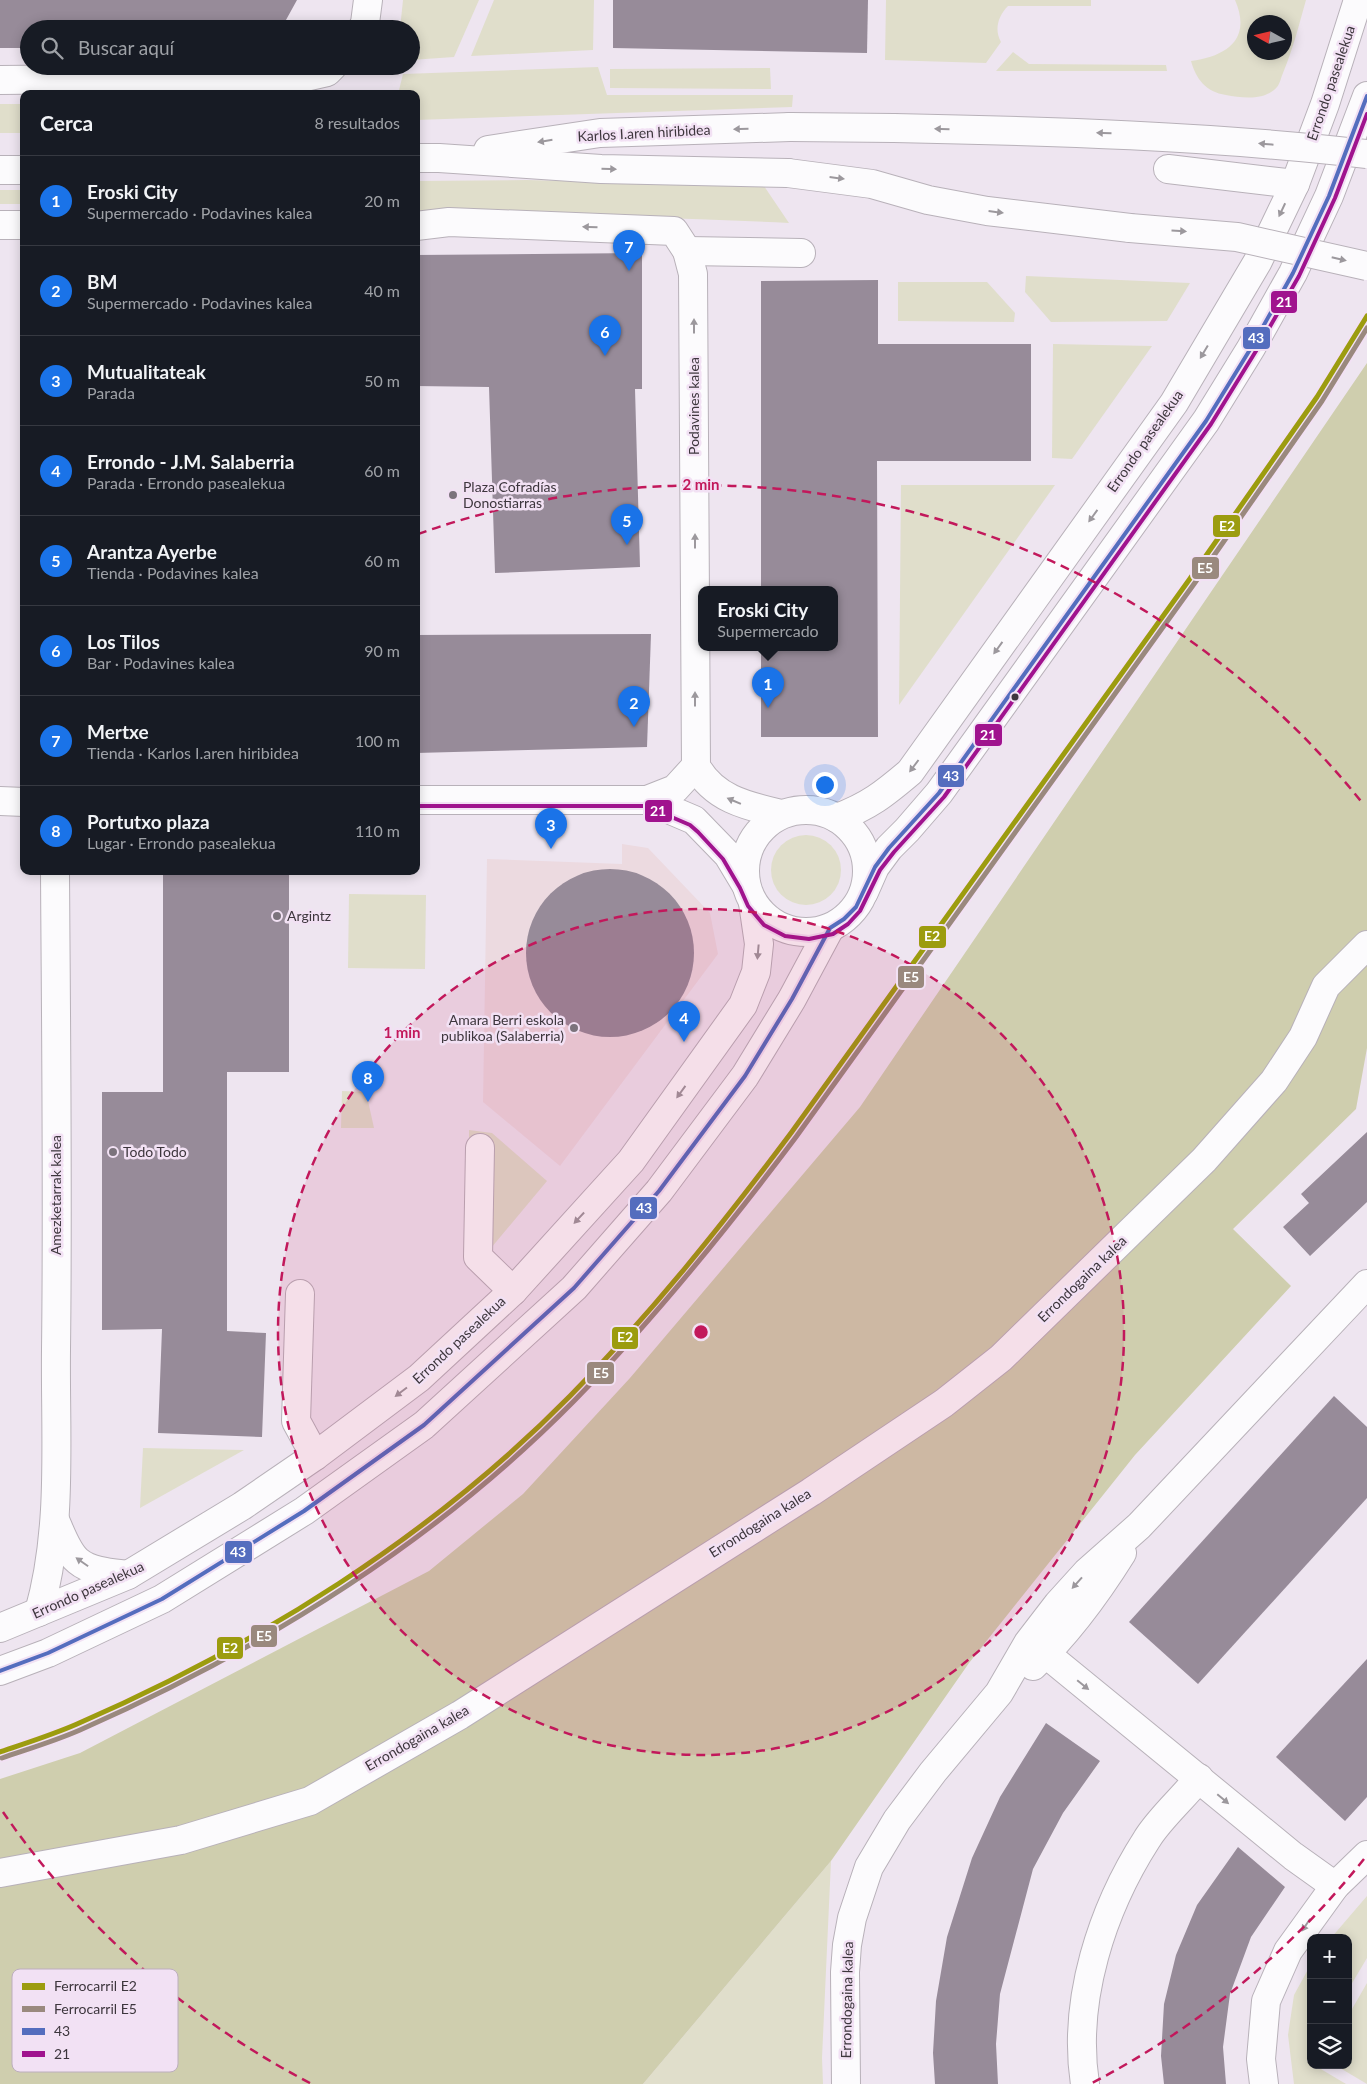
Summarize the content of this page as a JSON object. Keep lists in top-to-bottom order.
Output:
{
  "streets": {
    "main road": [
      "Errondo pasealekua",
      "Karlos I.aren hiribidea",
      "Podavines kalea",
      "Amezketarrak kalea",
      "Errondogaina kalea"
    ]
  },
  "crossings": [
    ["Errondo pasealekua", "Amezketarrak kalea"]
  ],
  "one_way": ["Podavines kalea"],
  "places": [
    "Plaza Cofradías Donostiarras",
    "Argintz",
    "Amara Berri eskola publikoa (Salaberria)",
    "Todo Todo"
  ],
  "lines": [
    "transit line 43",
    "transit line 21",
    "rail line E2",
    "rail line E5"
  ],
  "legend": [
    "Ferrocarril E2",
    "Ferrocarril E5",
    "43",
    "21"
  ],
  "north": "left",
  "page": {
    "search": "Buscar aquí",
    "heading": ["Cerca", "8 resultados"],
    "list": [
      {
        "mark": "1",
        "name": "Eroski City",
        "note": "Supermercado · Podavines kalea",
        "value": "20 m"
      },
      {
        "mark": "2",
        "name": "BM",
        "note": "Supermercado · Podavines kalea",
        "value": "40 m"
      },
      {
        "mark": "3",
        "name": "Mutualitateak",
        "note": "Parada",
        "value": "50 m"
      },
      {
        "mark": "4",
        "name": "Errondo - J.M. Salaberria",
        "note": "Parada · Errondo pasealekua",
        "value": "60 m"
      },
      {
        "mark": "5",
        "name": "Arantza Ayerbe",
        "note": "Tienda · Podavines kalea",
        "value": "60 m"
      },
      {
        "mark": "6",
        "name": "Los Tilos",
        "note": "Bar · Podavines kalea",
        "value": "90 m"
      },
      {
        "mark": "7",
        "name": "Mertxe",
        "note": "Tienda · Karlos I.aren hiribidea",
        "value": "100 m"
      },
      {
        "mark": "8",
        "name": "Portutxo plaza",
        "note": "Lugar · Errondo pasealekua",
        "value": "110 m"
      }
    ],
    "pins": [
      "7",
      "6",
      "5",
      "1",
      "2",
      "3",
      "4",
      "8"
    ],
    "popup": ["Eroski City", "Supermercado"],
    "map_buttons": ["+", "−"]
  },
  "rings": ["2 min", "1 min"]
}
